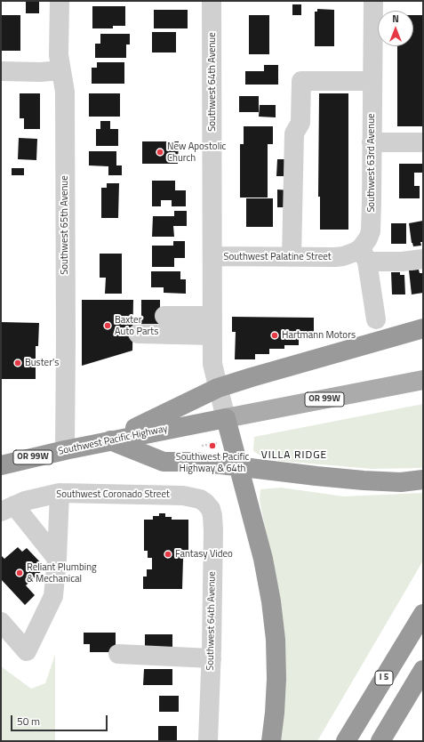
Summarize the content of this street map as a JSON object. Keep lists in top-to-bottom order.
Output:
{
  "streets": {
    "highway": ["OR 99W", "Southwest Pacific Highway", "I 5"],
    "street": [
      "Southwest 64th Avenue",
      "Southwest 63rd Avenue",
      "Southwest 65th Avenue",
      "Southwest Palatine Street",
      "Southwest Coronado Street"
    ]
  },
  "crossings": [
    ["Southwest 64th Avenue", "Southwest Palatine Street"],
    ["Southwest 64th Avenue", "OR 99W"],
    ["Southwest 64th Avenue", "Southwest Pacific Highway"],
    ["Southwest 64th Avenue", "Southwest Coronado Street"],
    ["Southwest 63rd Avenue", "Southwest Palatine Street"],
    ["Southwest 65th Avenue", "Southwest Pacific Highway"],
    ["OR 99W", "Southwest Pacific Highway"]
  ],
  "districts": ["VILLA RIDGE"],
  "places": [
    "New Apostolic Church",
    "Baxter Auto Parts",
    "Hartmann Motors",
    "Buster's",
    "Southwest Pacific Highway & 64th",
    "Fantasy Video",
    "Reliant Plumbing & Mechanical"
  ],
  "scale_bar": "50 m",
  "north": "top"
}
